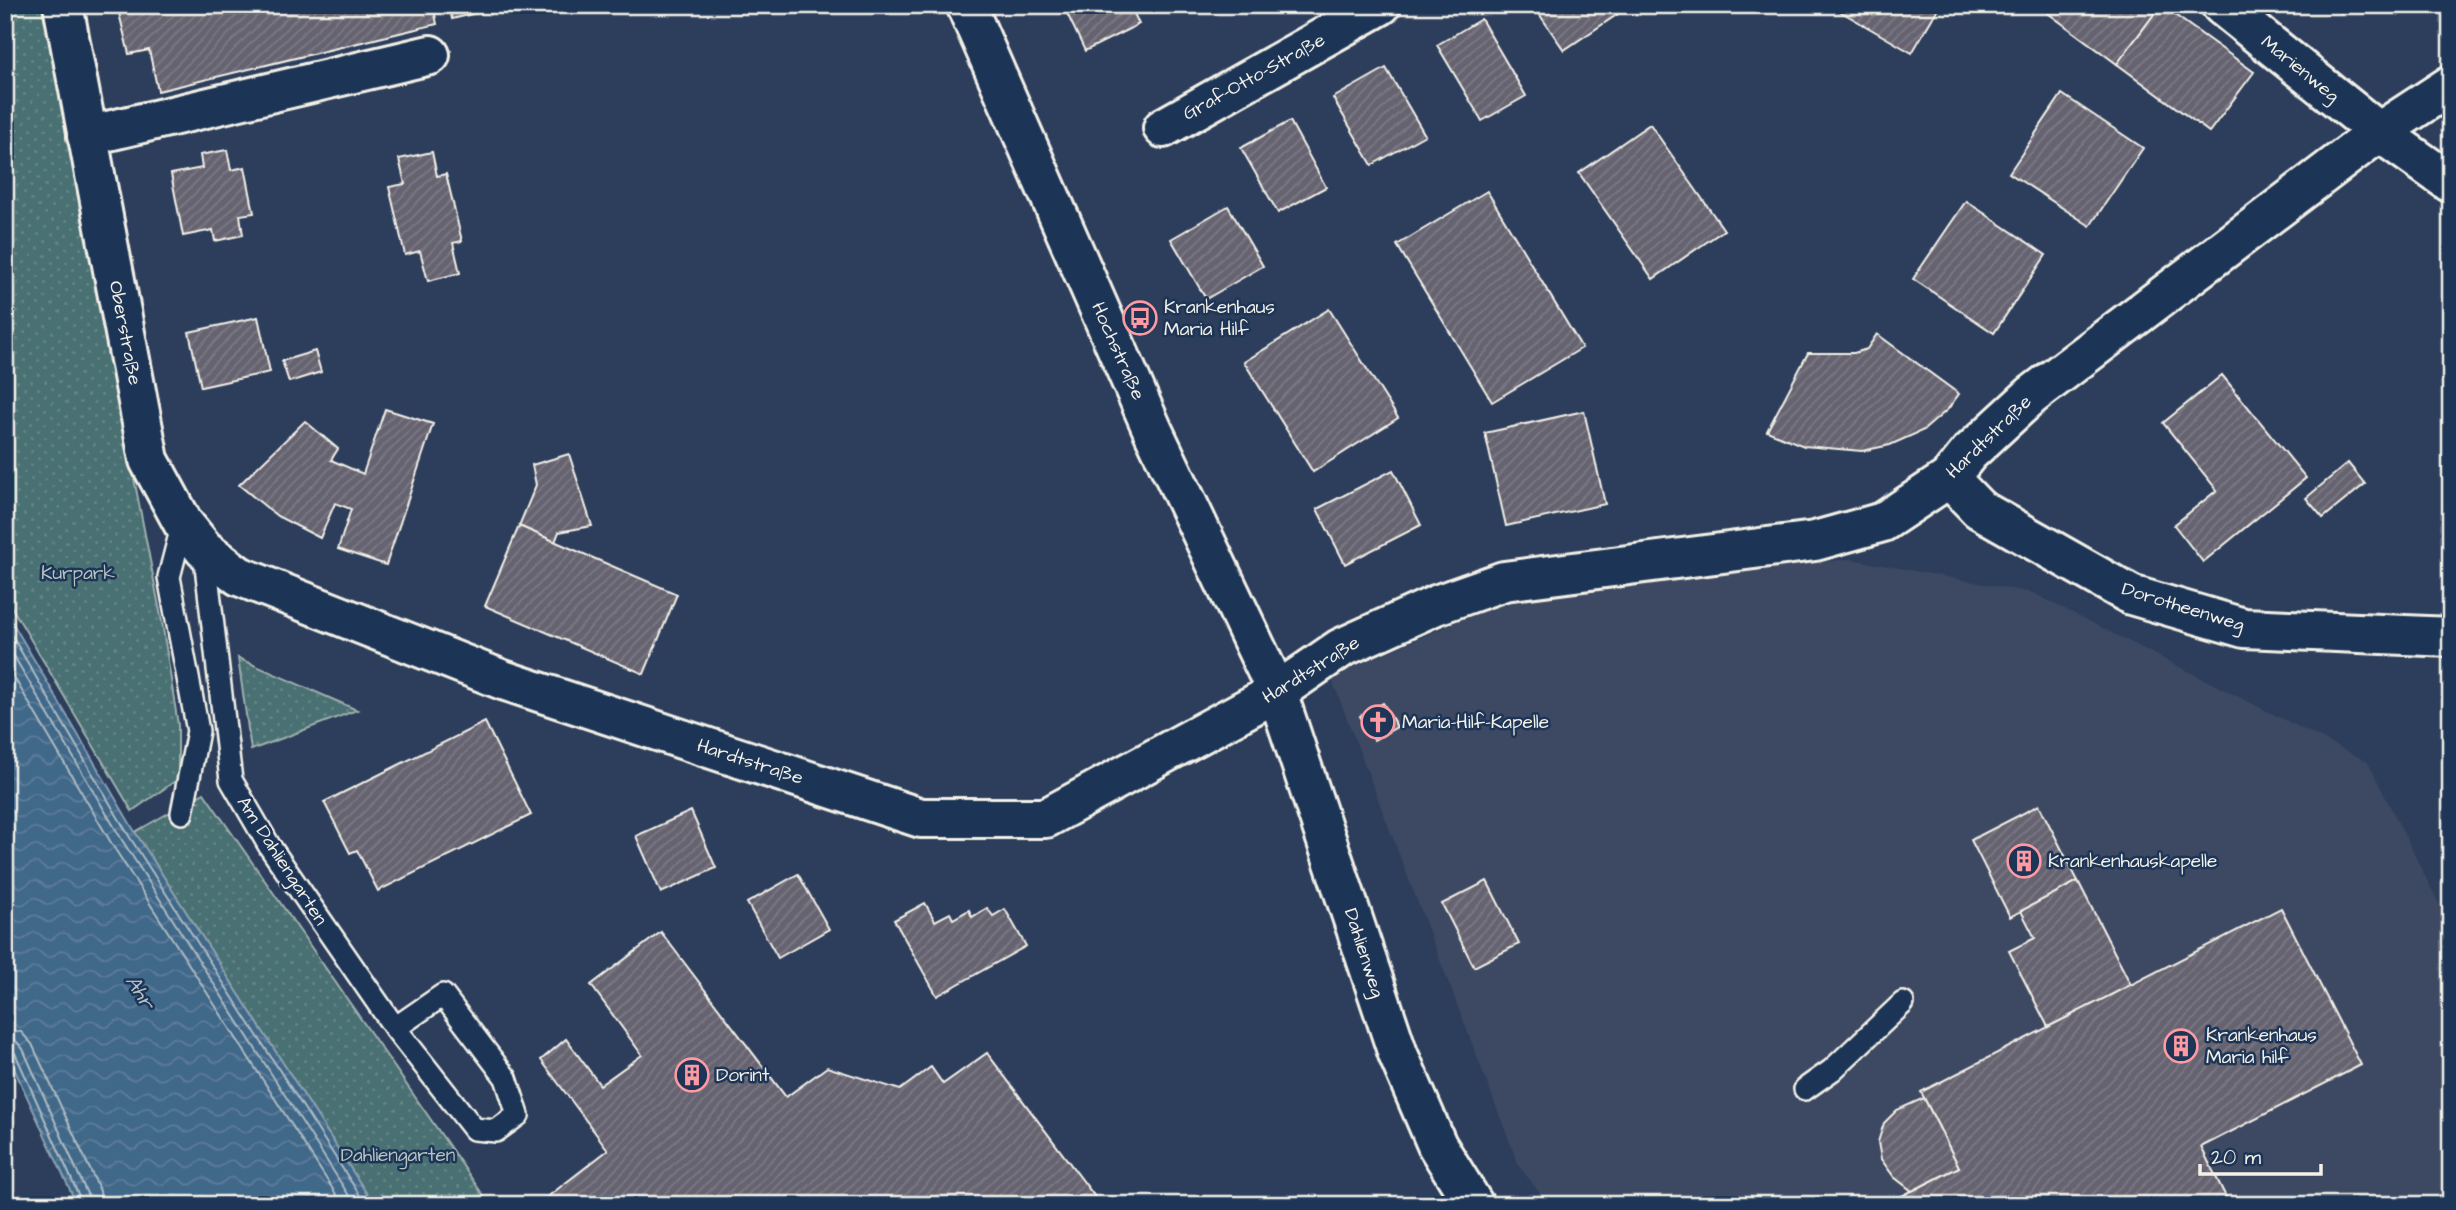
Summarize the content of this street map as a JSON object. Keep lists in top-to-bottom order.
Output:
{
  "streets": {
    "street": [
      "Marienweg",
      "Graf-Otto-Straße",
      "Oberstraße",
      "Hochstraße",
      "Hardtstraße",
      "Dorotheenweg",
      "Dahlienweg"
    ],
    "lane": ["Am Dahliengarten"]
  },
  "crossings": [
    ["Marienweg", "Hardtstraße"],
    ["Oberstraße", "Hardtstraße"],
    ["Oberstraße", "Am Dahliengarten"],
    ["Hochstraße", "Hardtstraße"],
    ["Hochstraße", "Dahlienweg"],
    ["Hardtstraße", "Dorotheenweg"],
    ["Hardtstraße", "Am Dahliengarten"],
    ["Hardtstraße", "Dahlienweg"]
  ],
  "water": ["Ahr"],
  "parks": ["Kurpark", "Dahliengarten"],
  "places": {
    "bus stop": ["Krankenhaus Maria Hilf"],
    "church": ["Maria-Hilf-Kapelle"],
    "building": ["Krankenhauskapelle", "Krankenhaus Maria hilf", "Dorint"]
  },
  "scale_bar": "20 m"
}
